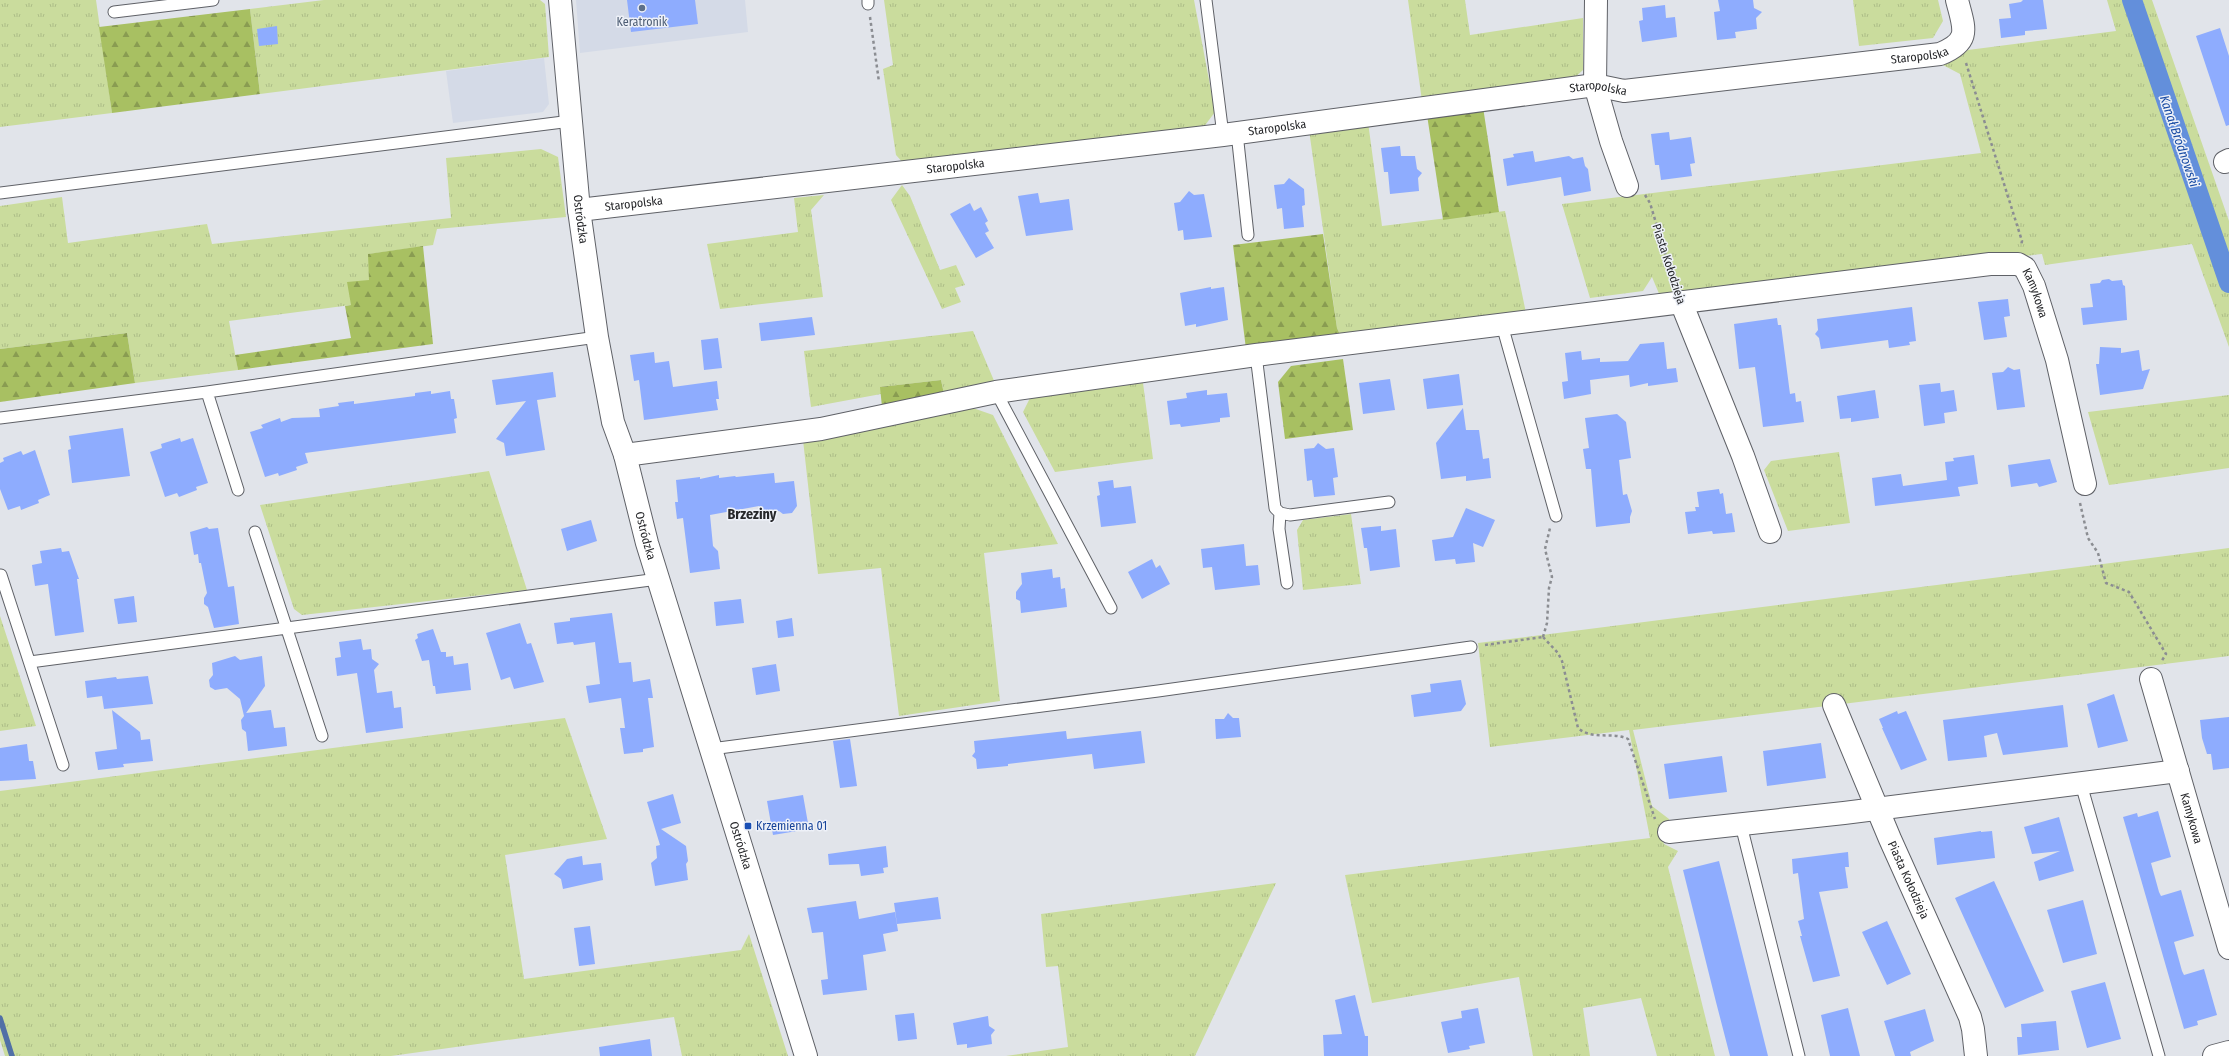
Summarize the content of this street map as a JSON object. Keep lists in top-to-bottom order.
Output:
{
  "streets": {
    "street": [
      "Staropolska",
      "Ostródzka",
      "Piasta Kołodzieja",
      "Kamykowa"
    ]
  },
  "crossings": [
    ["Staropolska", "Ostródzka"],
    ["Staropolska", "Kamykowa"]
  ],
  "districts": ["Brzeziny"],
  "water": ["Kanał Bródnowski"],
  "places": {
    "other": ["Keratronik"],
    "transit": ["Krzemienna 01"]
  }
}
